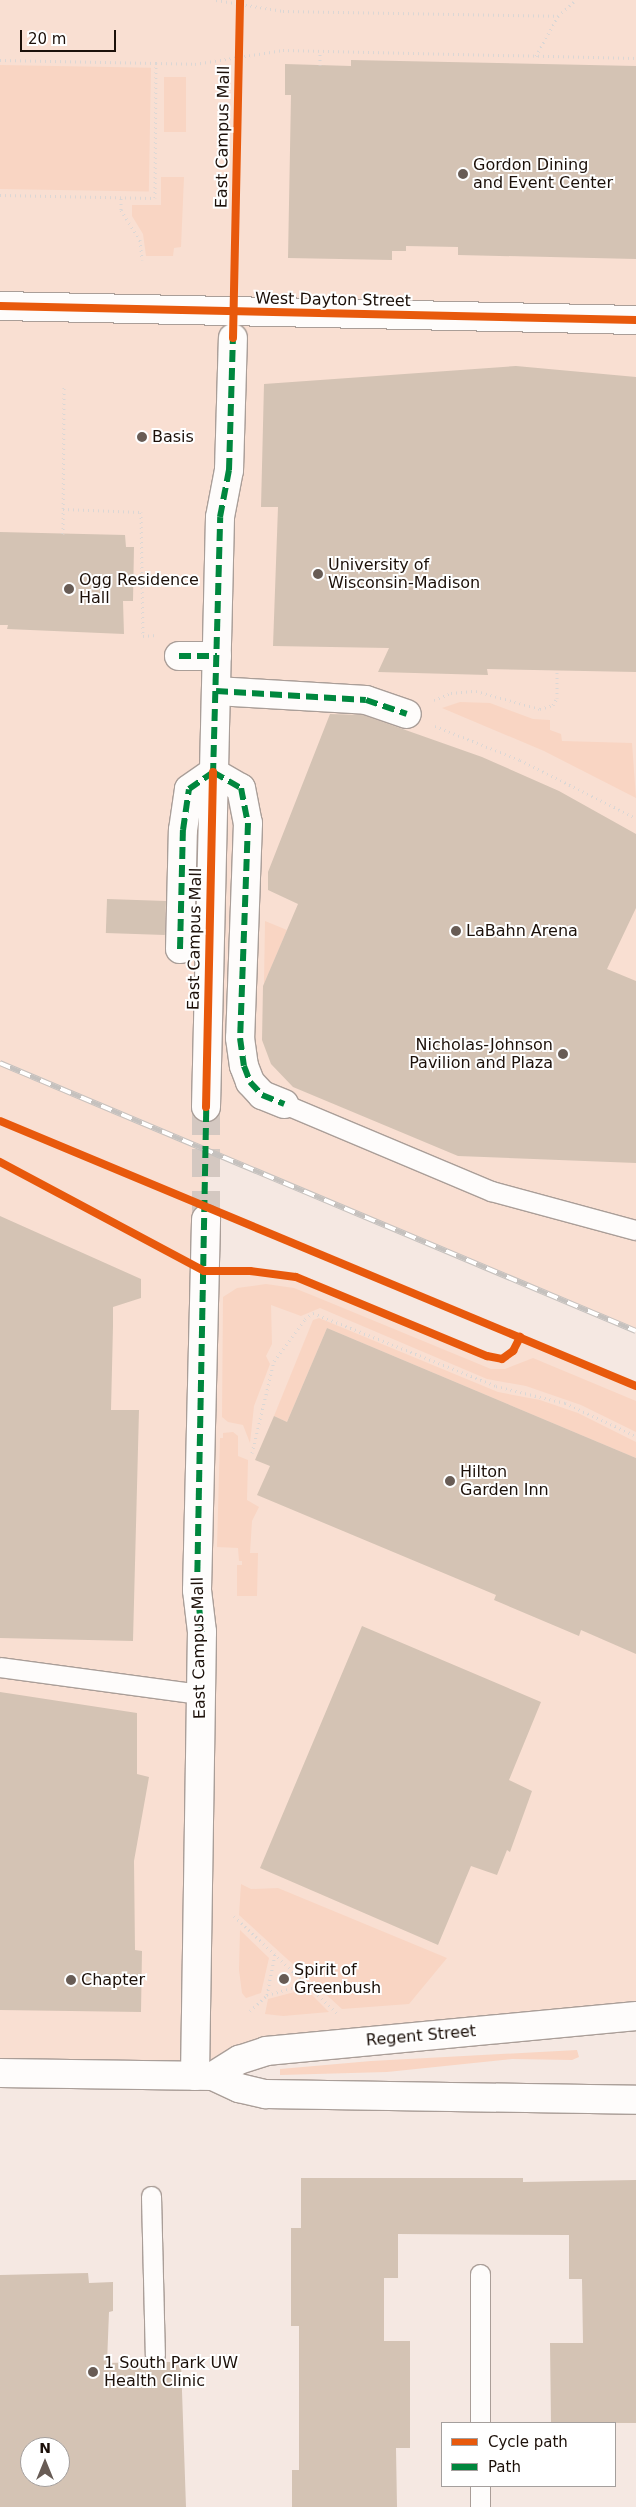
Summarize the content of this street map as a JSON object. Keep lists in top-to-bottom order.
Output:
{
  "streets": {
    "street": ["East Campus Mall", "West Dayton Street", "Regent Street"]
  },
  "crossings": [
    ["East Campus Mall", "Regent Street"]
  ],
  "places": [
    "Gordon Dining and Event Center",
    "Basis",
    "University of Wisconsin-Madison",
    "Ogg Residence Hall",
    "LaBahn Arena",
    "Nicholas-Johnson Pavilion and Plaza",
    "Hilton Garden Inn",
    "Spirit of Greenbush",
    "Chapter",
    "1 South Park UW Health Clinic"
  ],
  "legend": ["Cycle path", "Path"],
  "scale_bar": "20 m",
  "north": "top"
}
